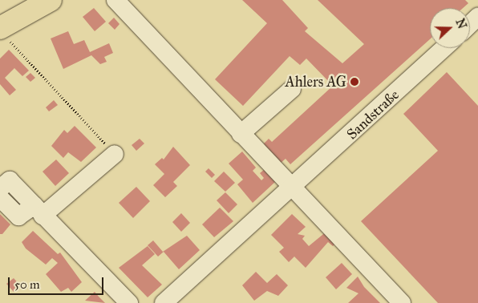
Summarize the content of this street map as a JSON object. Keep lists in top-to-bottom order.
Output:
{
  "streets": {
    "street": ["Sandstraße"]
  },
  "places": ["Ahlers AG"],
  "scale_bar": "50 m",
  "north": "right"
}
